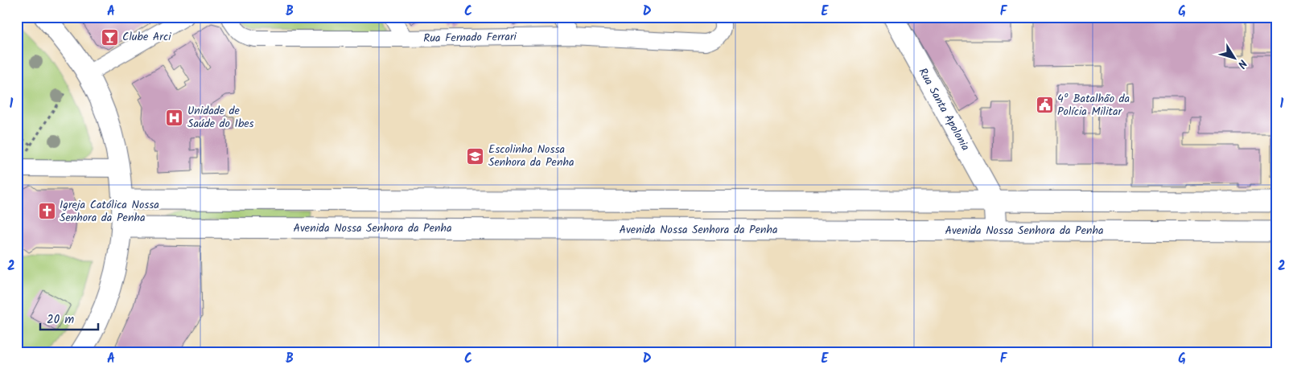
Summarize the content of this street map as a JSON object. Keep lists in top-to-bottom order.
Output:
{
  "streets": {
    "street": ["Rua Fernado Ferrari", "Rua Santa Apolonia", "Avenida Nossa Senhora da Penha"]
  },
  "places": {
    "bar": ["Clube Arci"],
    "public building": ["4º Batalhão da Polícia Militar"],
    "hospital": ["Unidade de Saúde do Ibes"],
    "school or university": ["Escolinha Nossa Senhora da Penha"],
    "church": ["Igreja Católica Nossa Senhora da Penha"]
  },
  "scale_bar": "20 m",
  "north": "bottom right",
  "grid": {
    "columns": [
      "A",
      "B",
      "C",
      "D",
      "E",
      "F",
      "G"
    ],
    "rows": ["1", "2"]
  }
}
